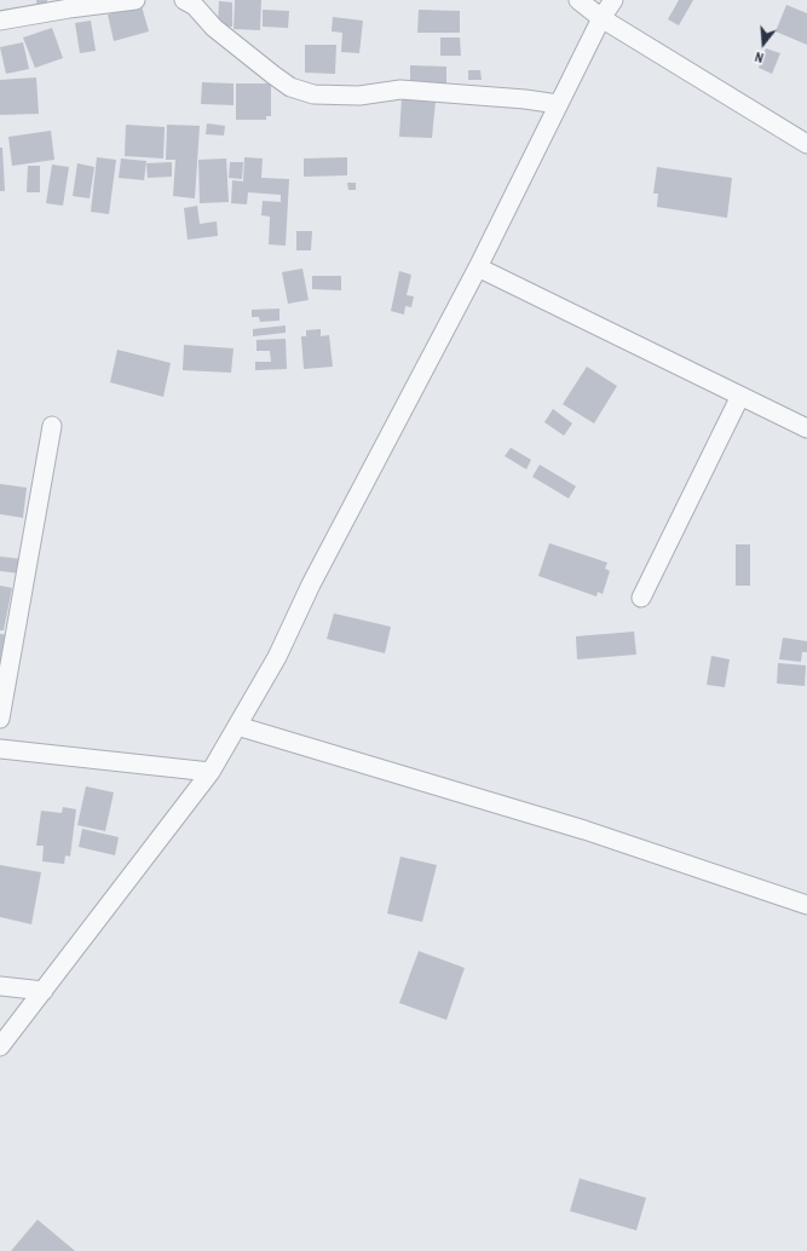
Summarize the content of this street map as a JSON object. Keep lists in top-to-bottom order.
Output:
{
  "north": "bottom"
}
